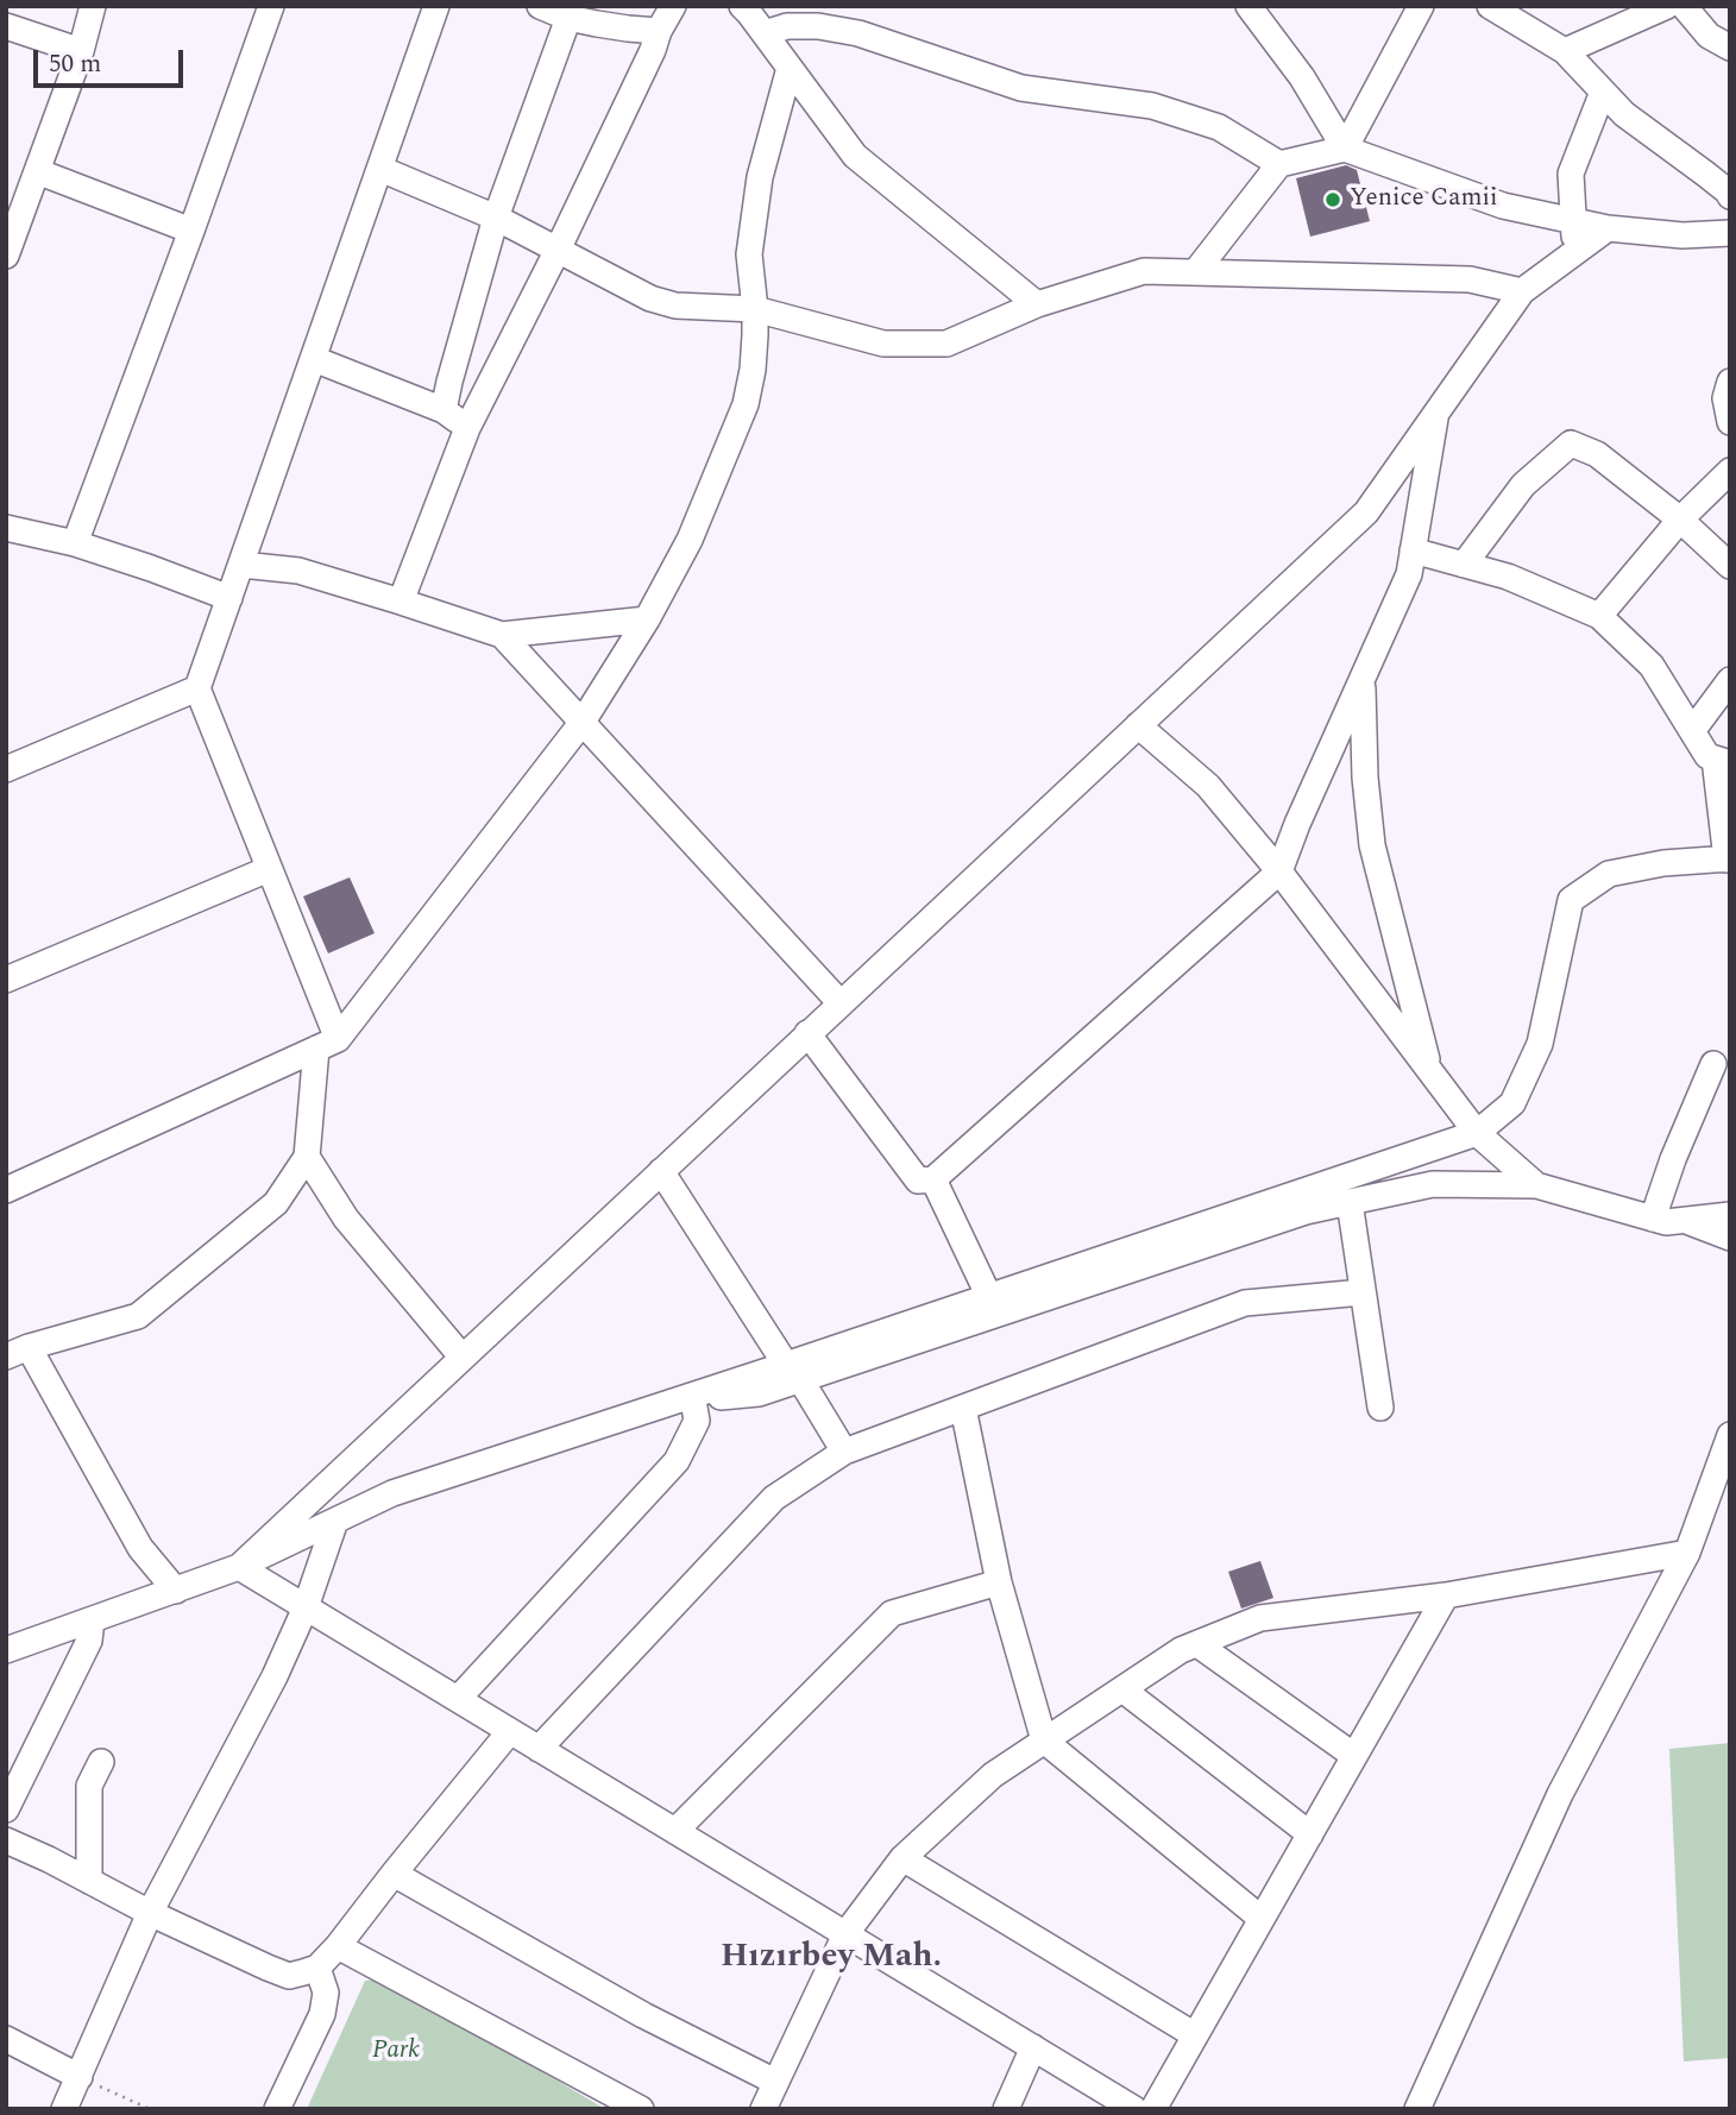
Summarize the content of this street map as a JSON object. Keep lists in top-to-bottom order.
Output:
{
  "districts": ["Hızırbey Mah."],
  "parks": ["Park"],
  "places": ["Yenice Camii"],
  "scale_bar": "50 m"
}
